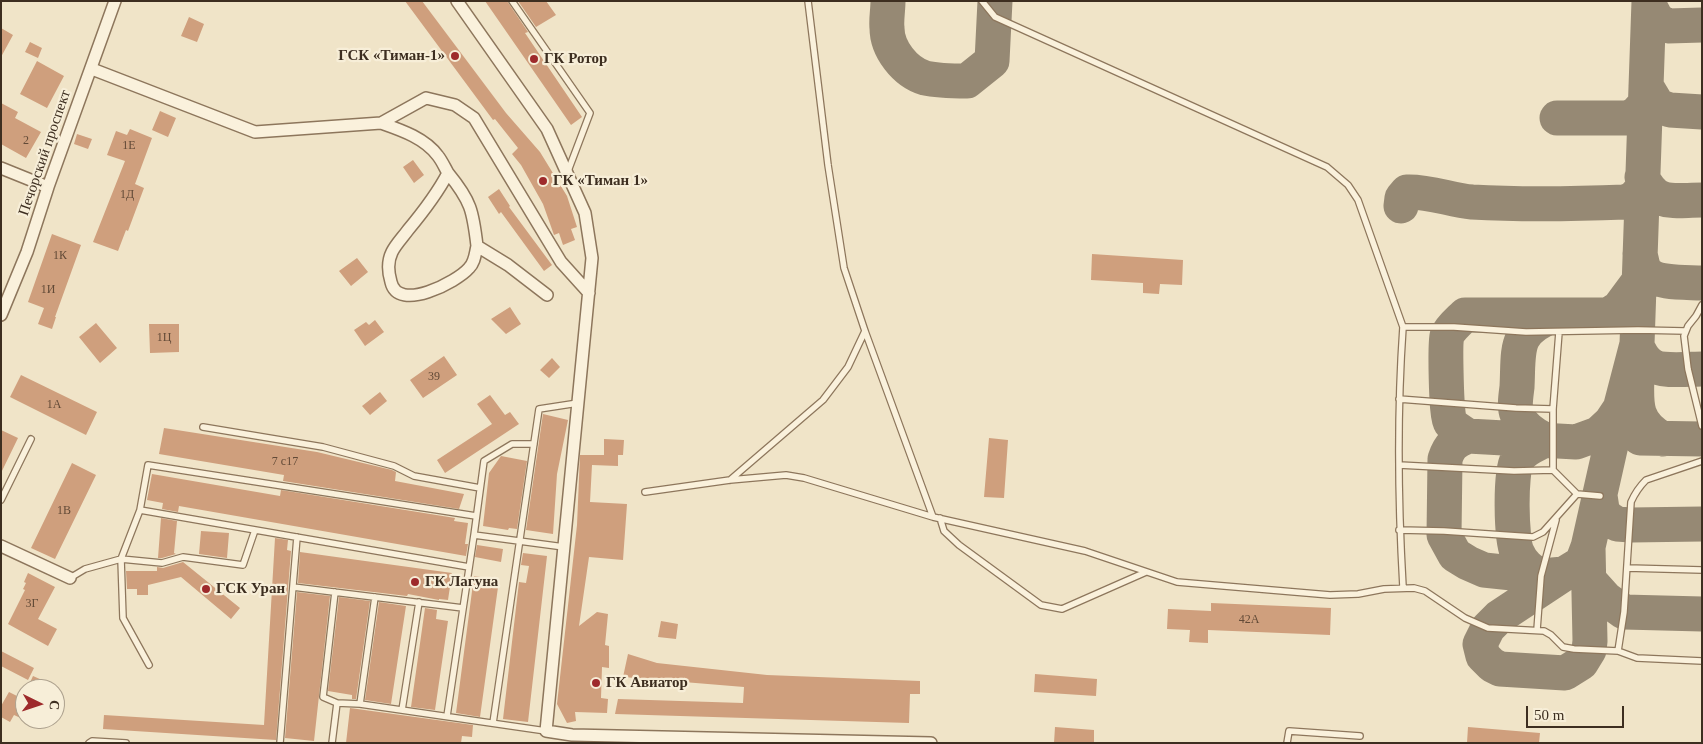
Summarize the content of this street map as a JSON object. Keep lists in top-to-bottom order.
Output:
{
  "streets": {
    "street": ["Печорский проспект"]
  },
  "places": [
    "ГСК «Тиман-1»",
    "ГК Ротор",
    "ГК «Тиман 1»",
    "ГК Лагуна",
    "ГСК Уран",
    "ГК Авиатор"
  ],
  "house_numbers": [
    "2",
    "1Е",
    "1Д",
    "1К",
    "1И",
    "1Ц",
    "39",
    "1А",
    "7 с17",
    "1В",
    "3Г",
    "42А"
  ],
  "scale_bar": "50 m",
  "north": "right"
}
